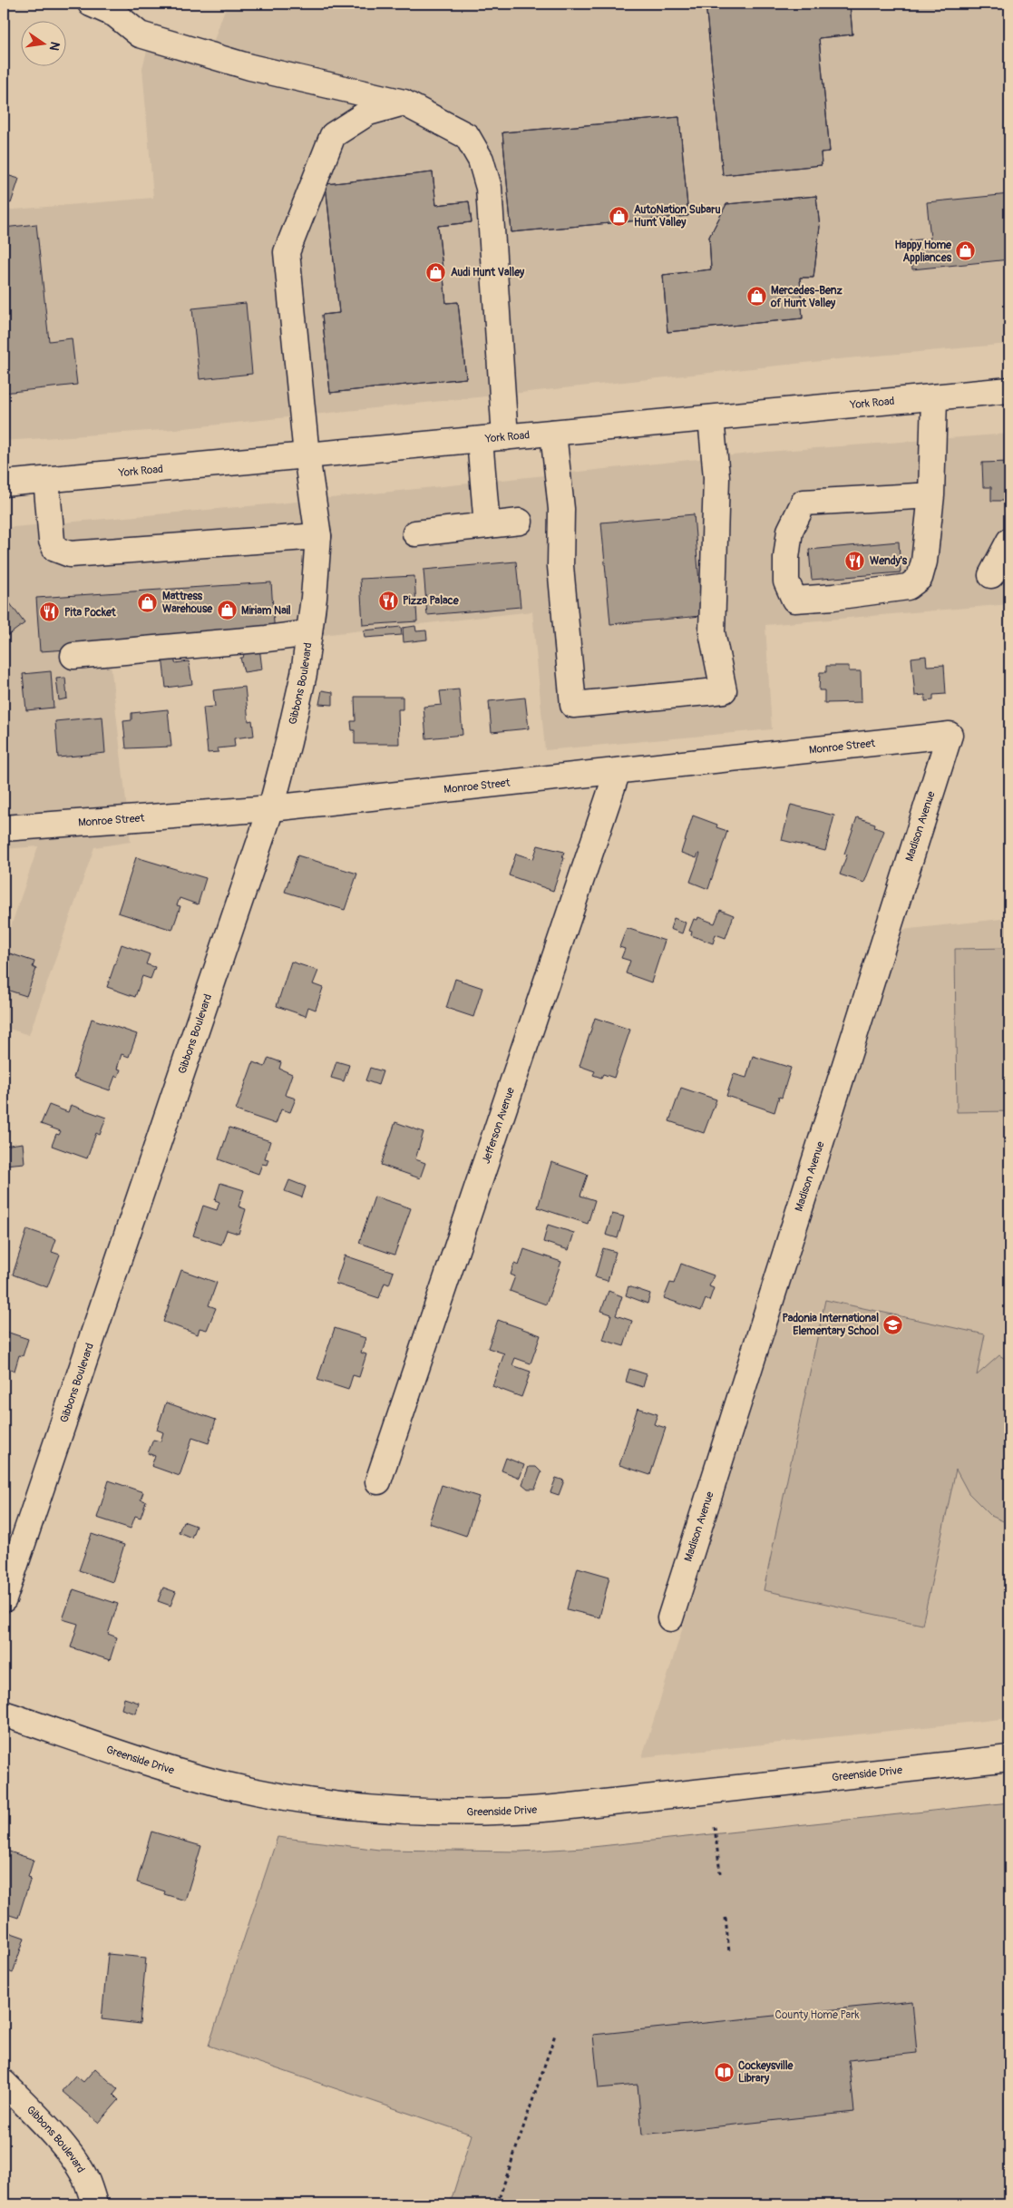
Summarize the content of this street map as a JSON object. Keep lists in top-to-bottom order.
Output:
{
  "streets": {
    "street": [
      "York Road",
      "Gibbons Boulevard",
      "Monroe Street",
      "Madison Avenue",
      "Jefferson Avenue",
      "Greenside Drive"
    ]
  },
  "crossings": [
    ["York Road", "Gibbons Boulevard"],
    ["Gibbons Boulevard", "Monroe Street"],
    ["Monroe Street", "Madison Avenue"],
    ["Monroe Street", "Jefferson Avenue"]
  ],
  "parks": ["County Home Park"],
  "places": {
    "shop": [
      "AutoNation Subaru Hunt Valley",
      "Happy Home Appliances",
      "Audi Hunt Valley",
      "Mercedes-Benz of Hunt Valley",
      "Mattress Warehouse",
      "Miriam Nail"
    ],
    "restaurant": ["Wendy's", "Pizza Palace", "Pita Pocket"],
    "school or university": ["Padonia International Elementary School"],
    "library": ["Cockeysville Library"]
  },
  "north": "right"
}
